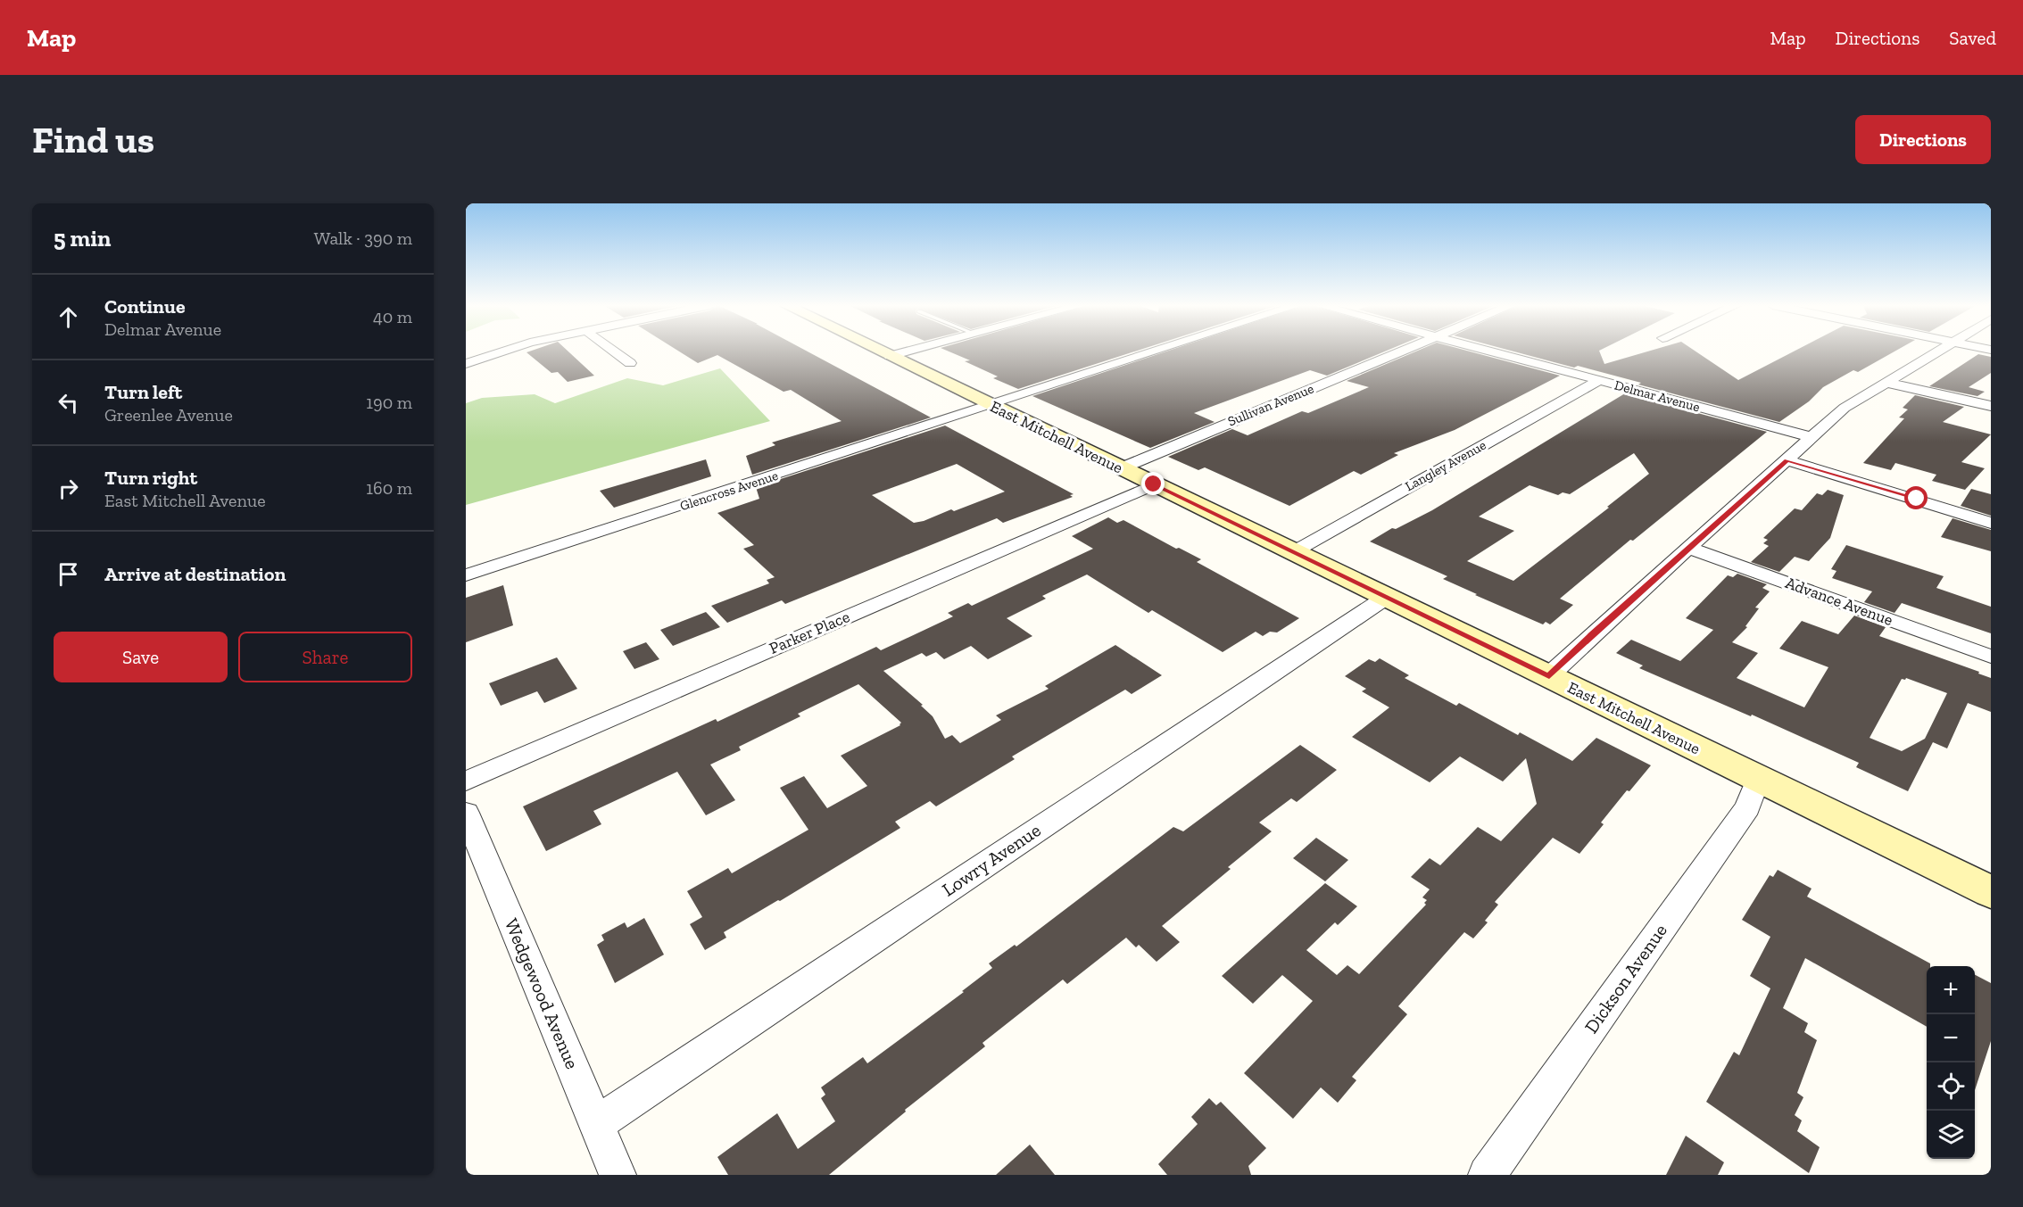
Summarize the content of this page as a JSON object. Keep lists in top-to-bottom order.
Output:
{
  "streets": {
    "street": [
      "Delmar Avenue",
      "Sullivan Avenue",
      "East Mitchell Avenue",
      "Langley Avenue",
      "Glencross Avenue",
      "Advance Avenue",
      "Parker Place",
      "Lowry Avenue",
      "Dickson Avenue",
      "Wedgewood Avenue"
    ]
  },
  "crossings": [
    ["Delmar Avenue", "Langley Avenue"],
    ["Sullivan Avenue", "East Mitchell Avenue"],
    ["East Mitchell Avenue", "Langley Avenue"],
    ["East Mitchell Avenue", "Glencross Avenue"],
    ["East Mitchell Avenue", "Parker Place"],
    ["East Mitchell Avenue", "Lowry Avenue"],
    ["East Mitchell Avenue", "Dickson Avenue"],
    ["Lowry Avenue", "Wedgewood Avenue"]
  ],
  "page": {
    "header": "Map",
    "nav": ["Map", "Directions", "Saved"],
    "buttons": [
      "Directions",
      ["Save", "Share"]
    ],
    "title": "Find us",
    "heading": ["5 min", "Walk · 390 m"],
    "list": [
      ["Continue", "Delmar Avenue", "40 m"],
      ["Turn left", "Greenlee Avenue", "190 m"],
      ["Turn right", "East Mitchell Avenue", "160 m"],
      "Arrive at destination"
    ],
    "map_buttons": ["+", "−"]
  }
}
